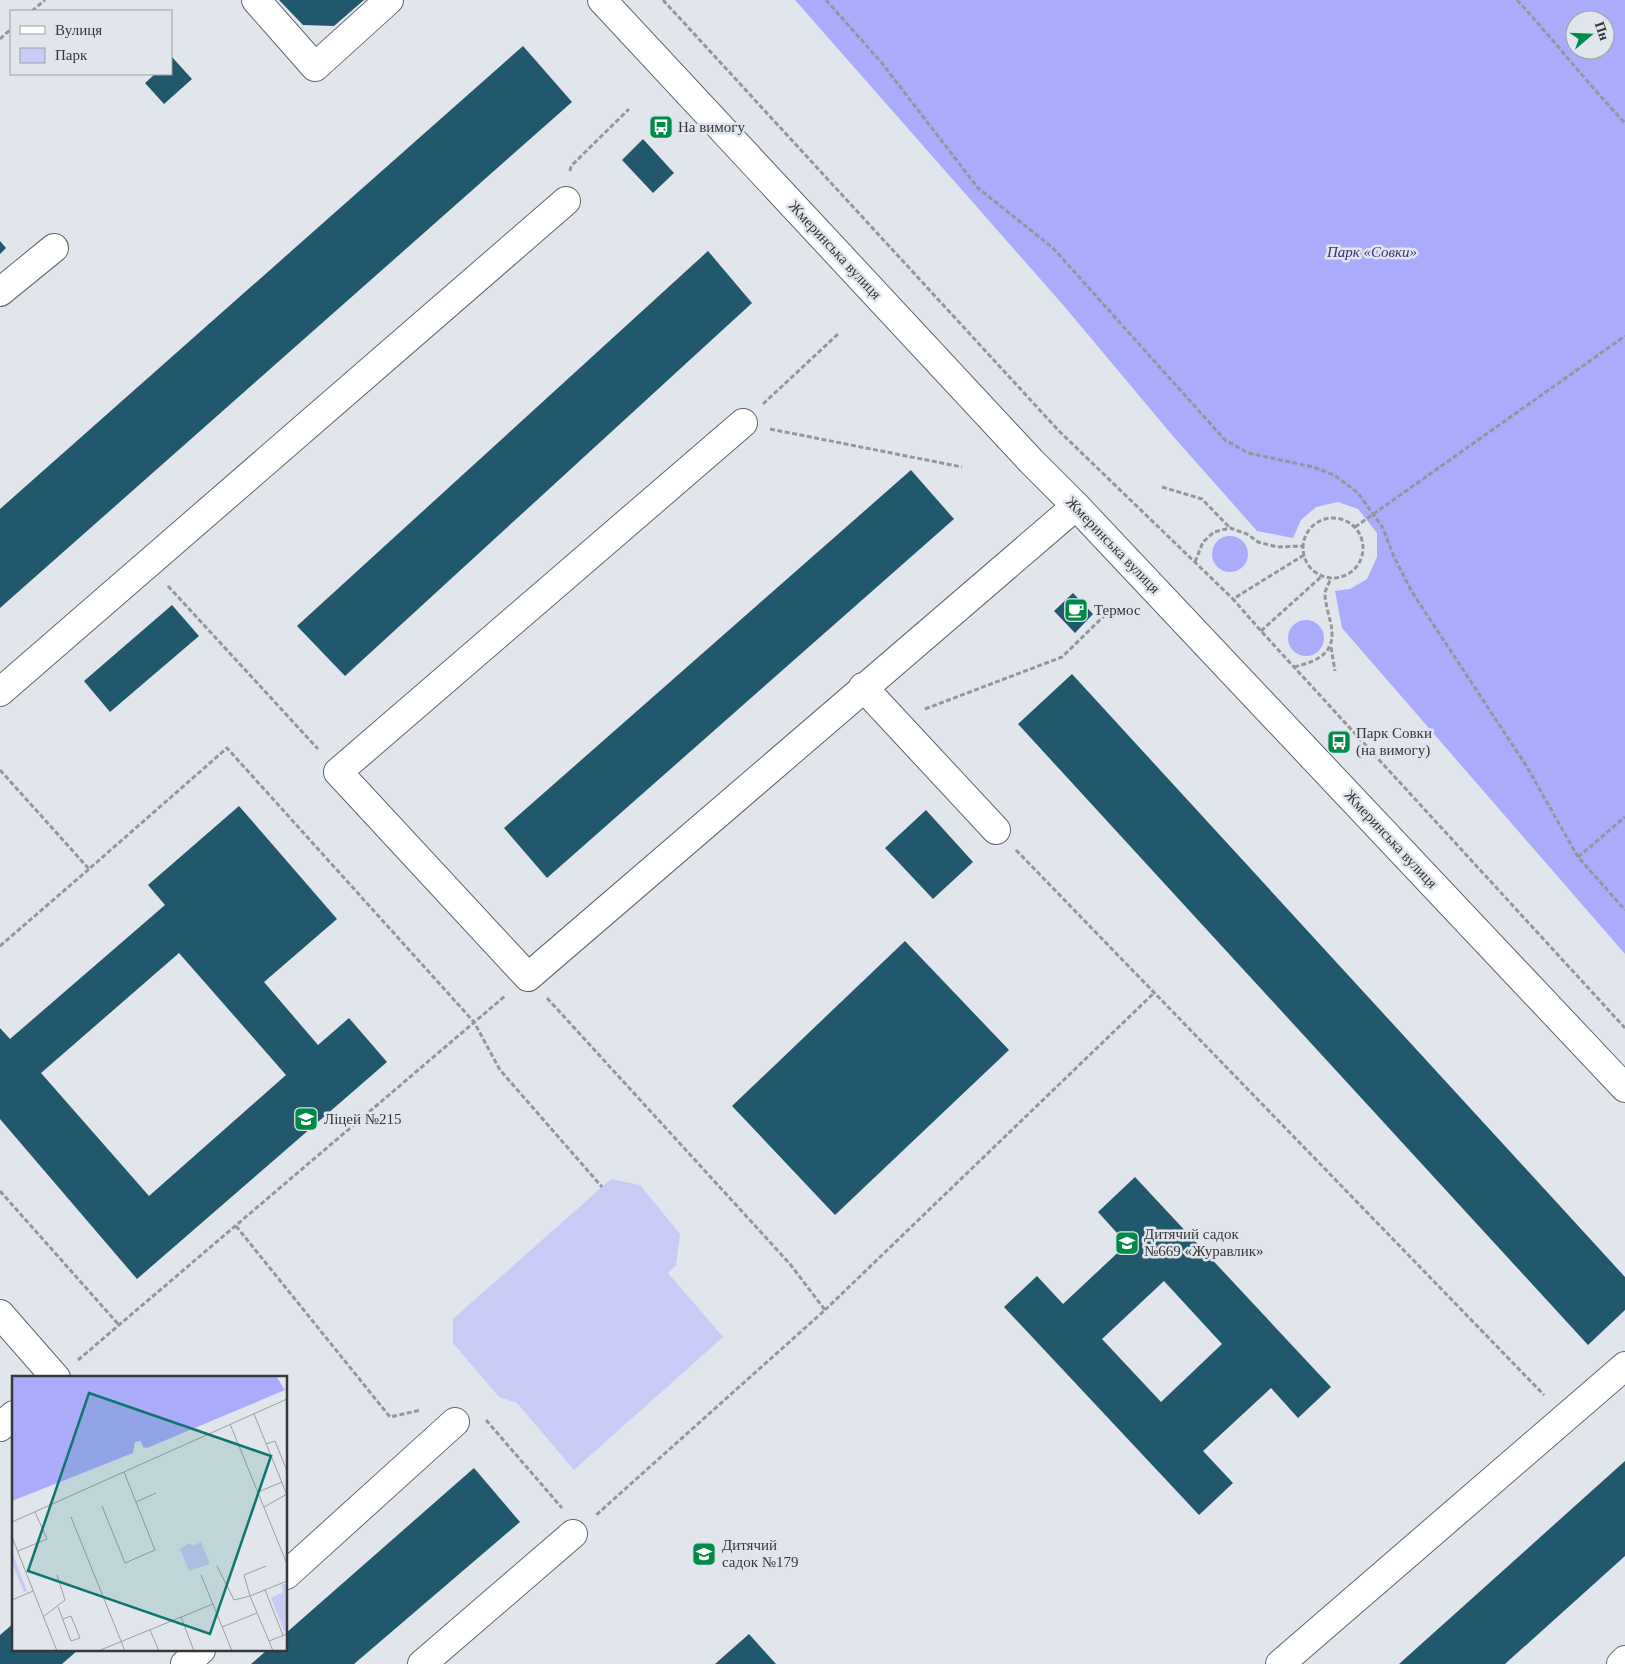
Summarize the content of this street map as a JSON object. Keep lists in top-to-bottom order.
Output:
{
  "streets": {
    "main road": ["Жмеринська вулиця"]
  },
  "parks": ["Парк «Совки»"],
  "places": {
    "bus stop": ["На вимогу", "Парк Совки (на вимогу)"],
    "cafe": ["Термос"],
    "school or university": ["Ліцей №215", "Дитячий садок №669 «Журавлик»", "Дитячий садок №179"]
  },
  "legend": ["Вулиця", "Парк"],
  "north": "right"
}
